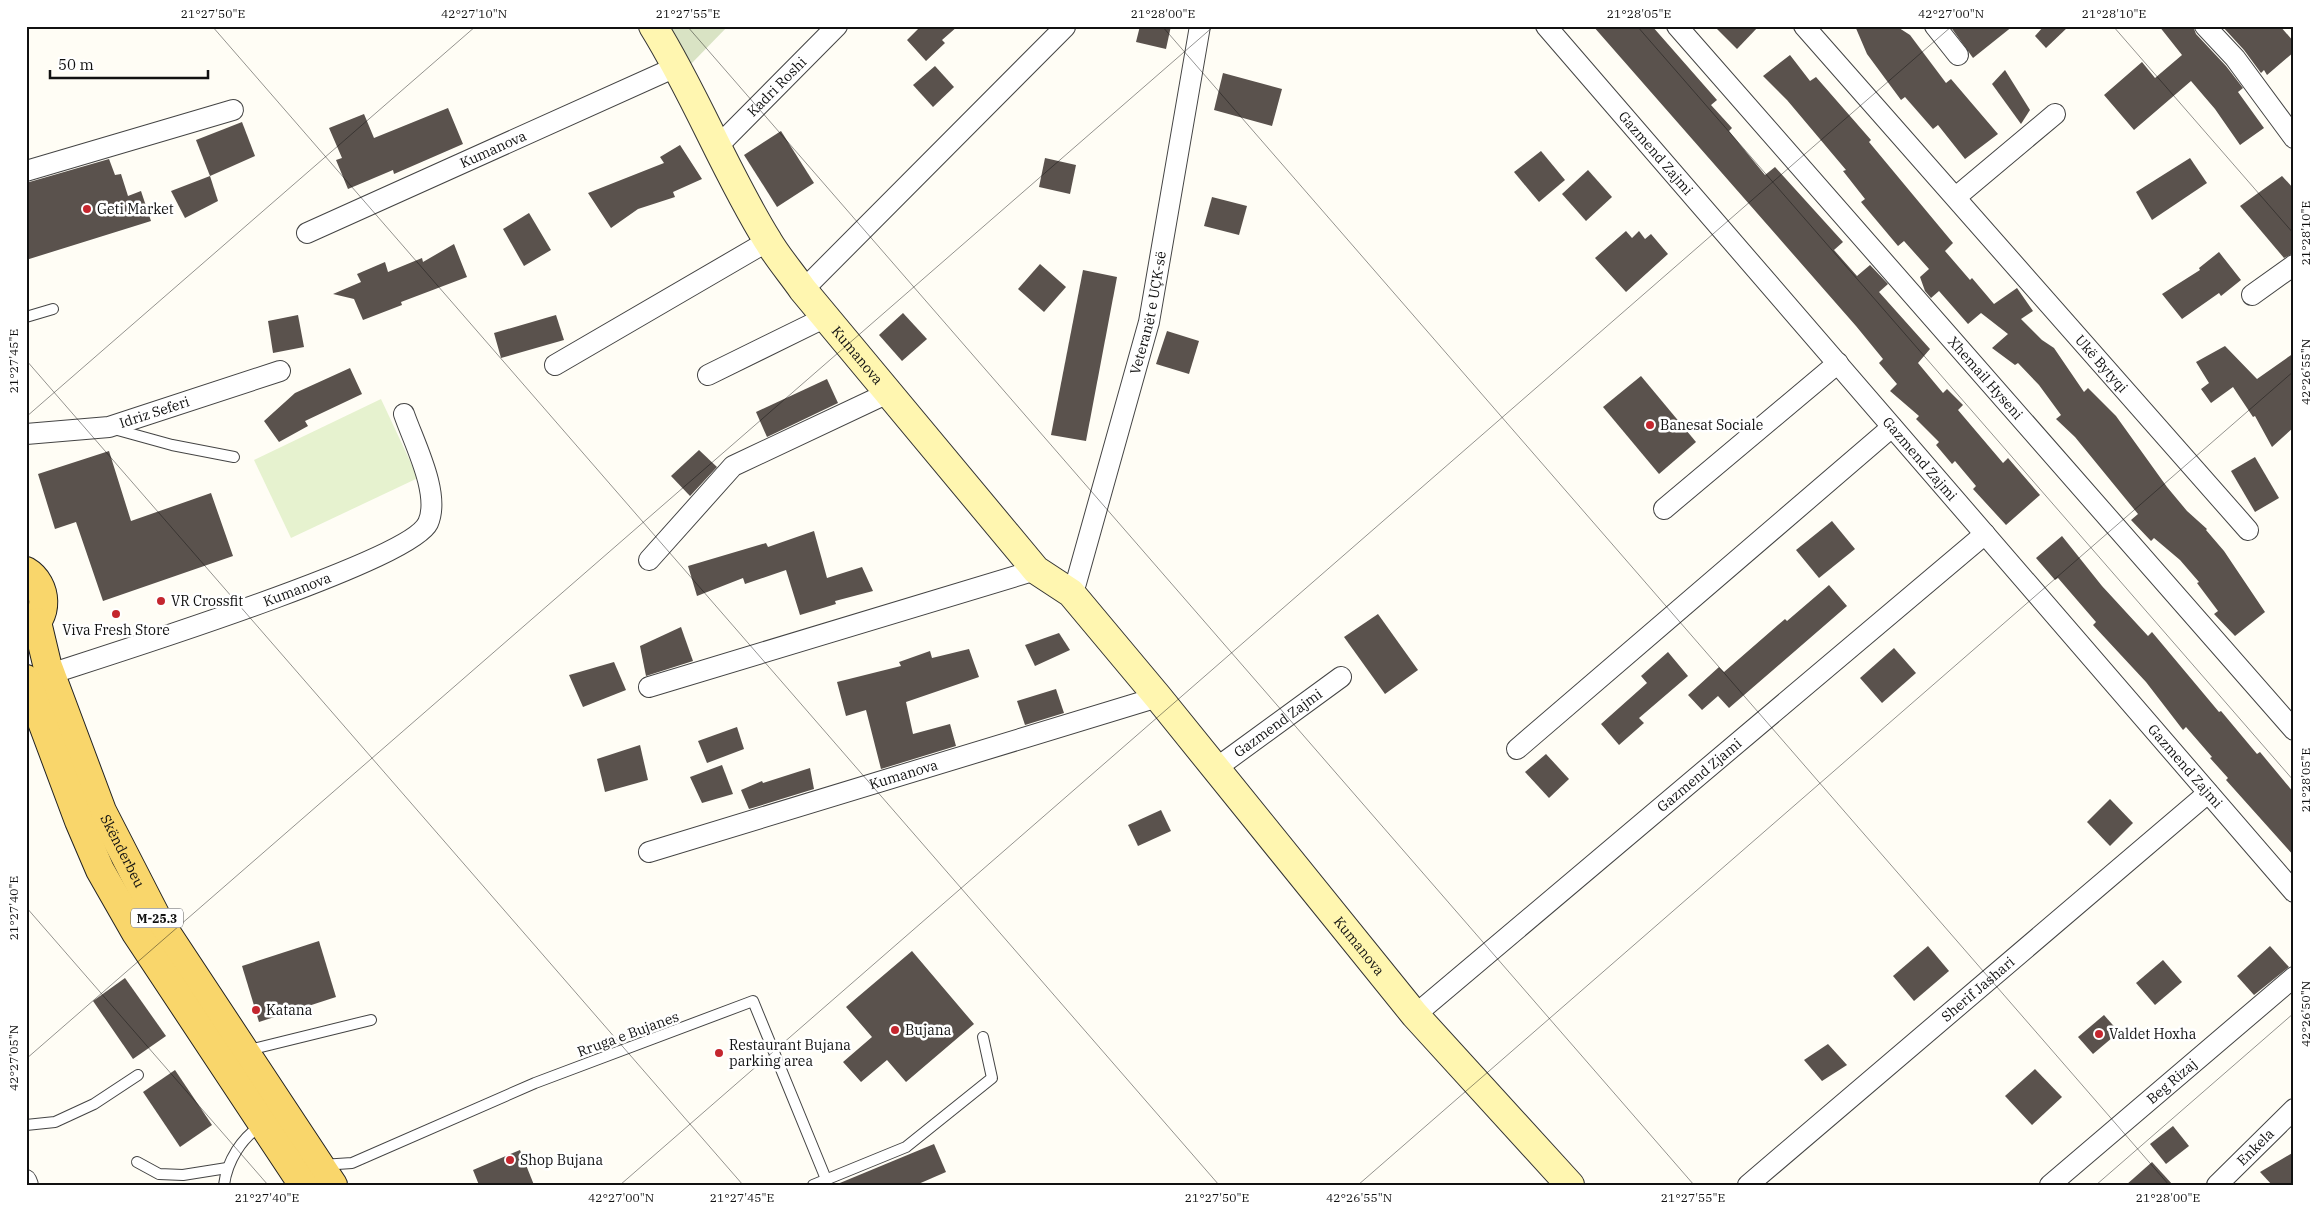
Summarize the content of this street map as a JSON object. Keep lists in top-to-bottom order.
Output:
{
  "streets": {
    "main road": ["Kumanova", "Skënderbeu", "M-25.3"],
    "street": [
      "Kadri Roshi",
      "Gazmend Zajmi",
      "Veteranët e UÇK-së",
      "Ukë Bytyqi",
      "Xhemail Hyseni",
      "Idriz Seferi",
      "Gazmend Zjami",
      "Sherif Jashari",
      "Beg Rizaj",
      "Enkela"
    ],
    "lane": ["Rruga e Bujanes"]
  },
  "crossings": [
    ["Kadri Roshi", "Kumanova"],
    ["Kumanova", "Gazmend Zajmi"],
    ["Kumanova", "Veteranët e UÇK-së"],
    ["Kumanova", "Gazmend Zjami"],
    ["Kumanova", "Skënderbeu"],
    ["Gazmend Zajmi", "Gazmend Zjami"],
    ["Gazmend Zajmi", "Sherif Jashari"],
    ["Skënderbeu", "M-25.3"],
    ["Skënderbeu", "Rruga e Bujanes"]
  ],
  "places": [
    "Geti Market",
    "Banesat Sociale",
    "VR Crossfit",
    "Viva Fresh Store",
    "Katana",
    "Bujana",
    "Valdet Hoxha",
    "Restaurant Bujana parking area",
    "Shop Bujana"
  ],
  "scale_bar": "50 m",
  "coordinates": [
    "21°27'50\"E",
    "42°27'10\"N",
    "21°27'55\"E",
    "21°28'00\"E",
    "21°28'05\"E",
    "42°27'00\"N",
    "21°28'10\"E",
    "21°27'45\"E",
    "42°26'55\"N",
    "21°27'40\"E",
    "42°26'50\"N",
    "42°27'05\"N"
  ]
}
